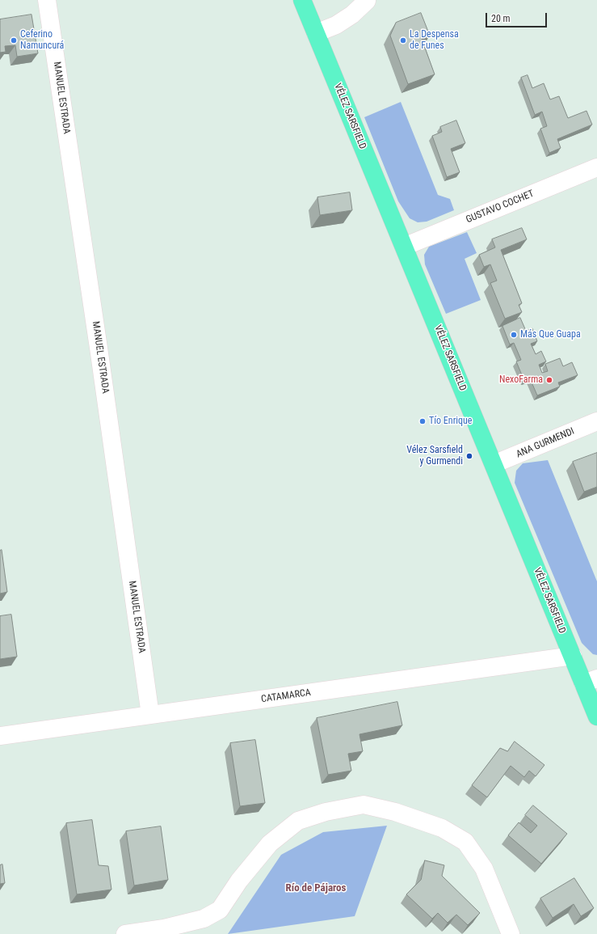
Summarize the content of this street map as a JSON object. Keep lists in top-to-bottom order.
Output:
{
  "streets": {
    "main road": ["VÉLEZ SARSFIELD"],
    "street": [
      "MANUEL ESTRADA",
      "GUSTAVO COCHET",
      "ANA GURMENDI",
      "CATAMARCA"
    ]
  },
  "crossings": [
    ["MANUEL ESTRADA", "CATAMARCA"],
    ["VÉLEZ SARSFIELD", "GUSTAVO COCHET"],
    ["VÉLEZ SARSFIELD", "ANA GURMENDI"],
    ["VÉLEZ SARSFIELD", "CATAMARCA"]
  ],
  "districts": ["Río de Pájaros"],
  "places": [
    "Ceferino Namuncurá",
    "La Despensa de Funes",
    "Más Que Guapa",
    "NexoFarma",
    "Tío Enrique",
    "Vélez Sarsfield y Gurmendi"
  ],
  "scale_bar": "20 m"
}
